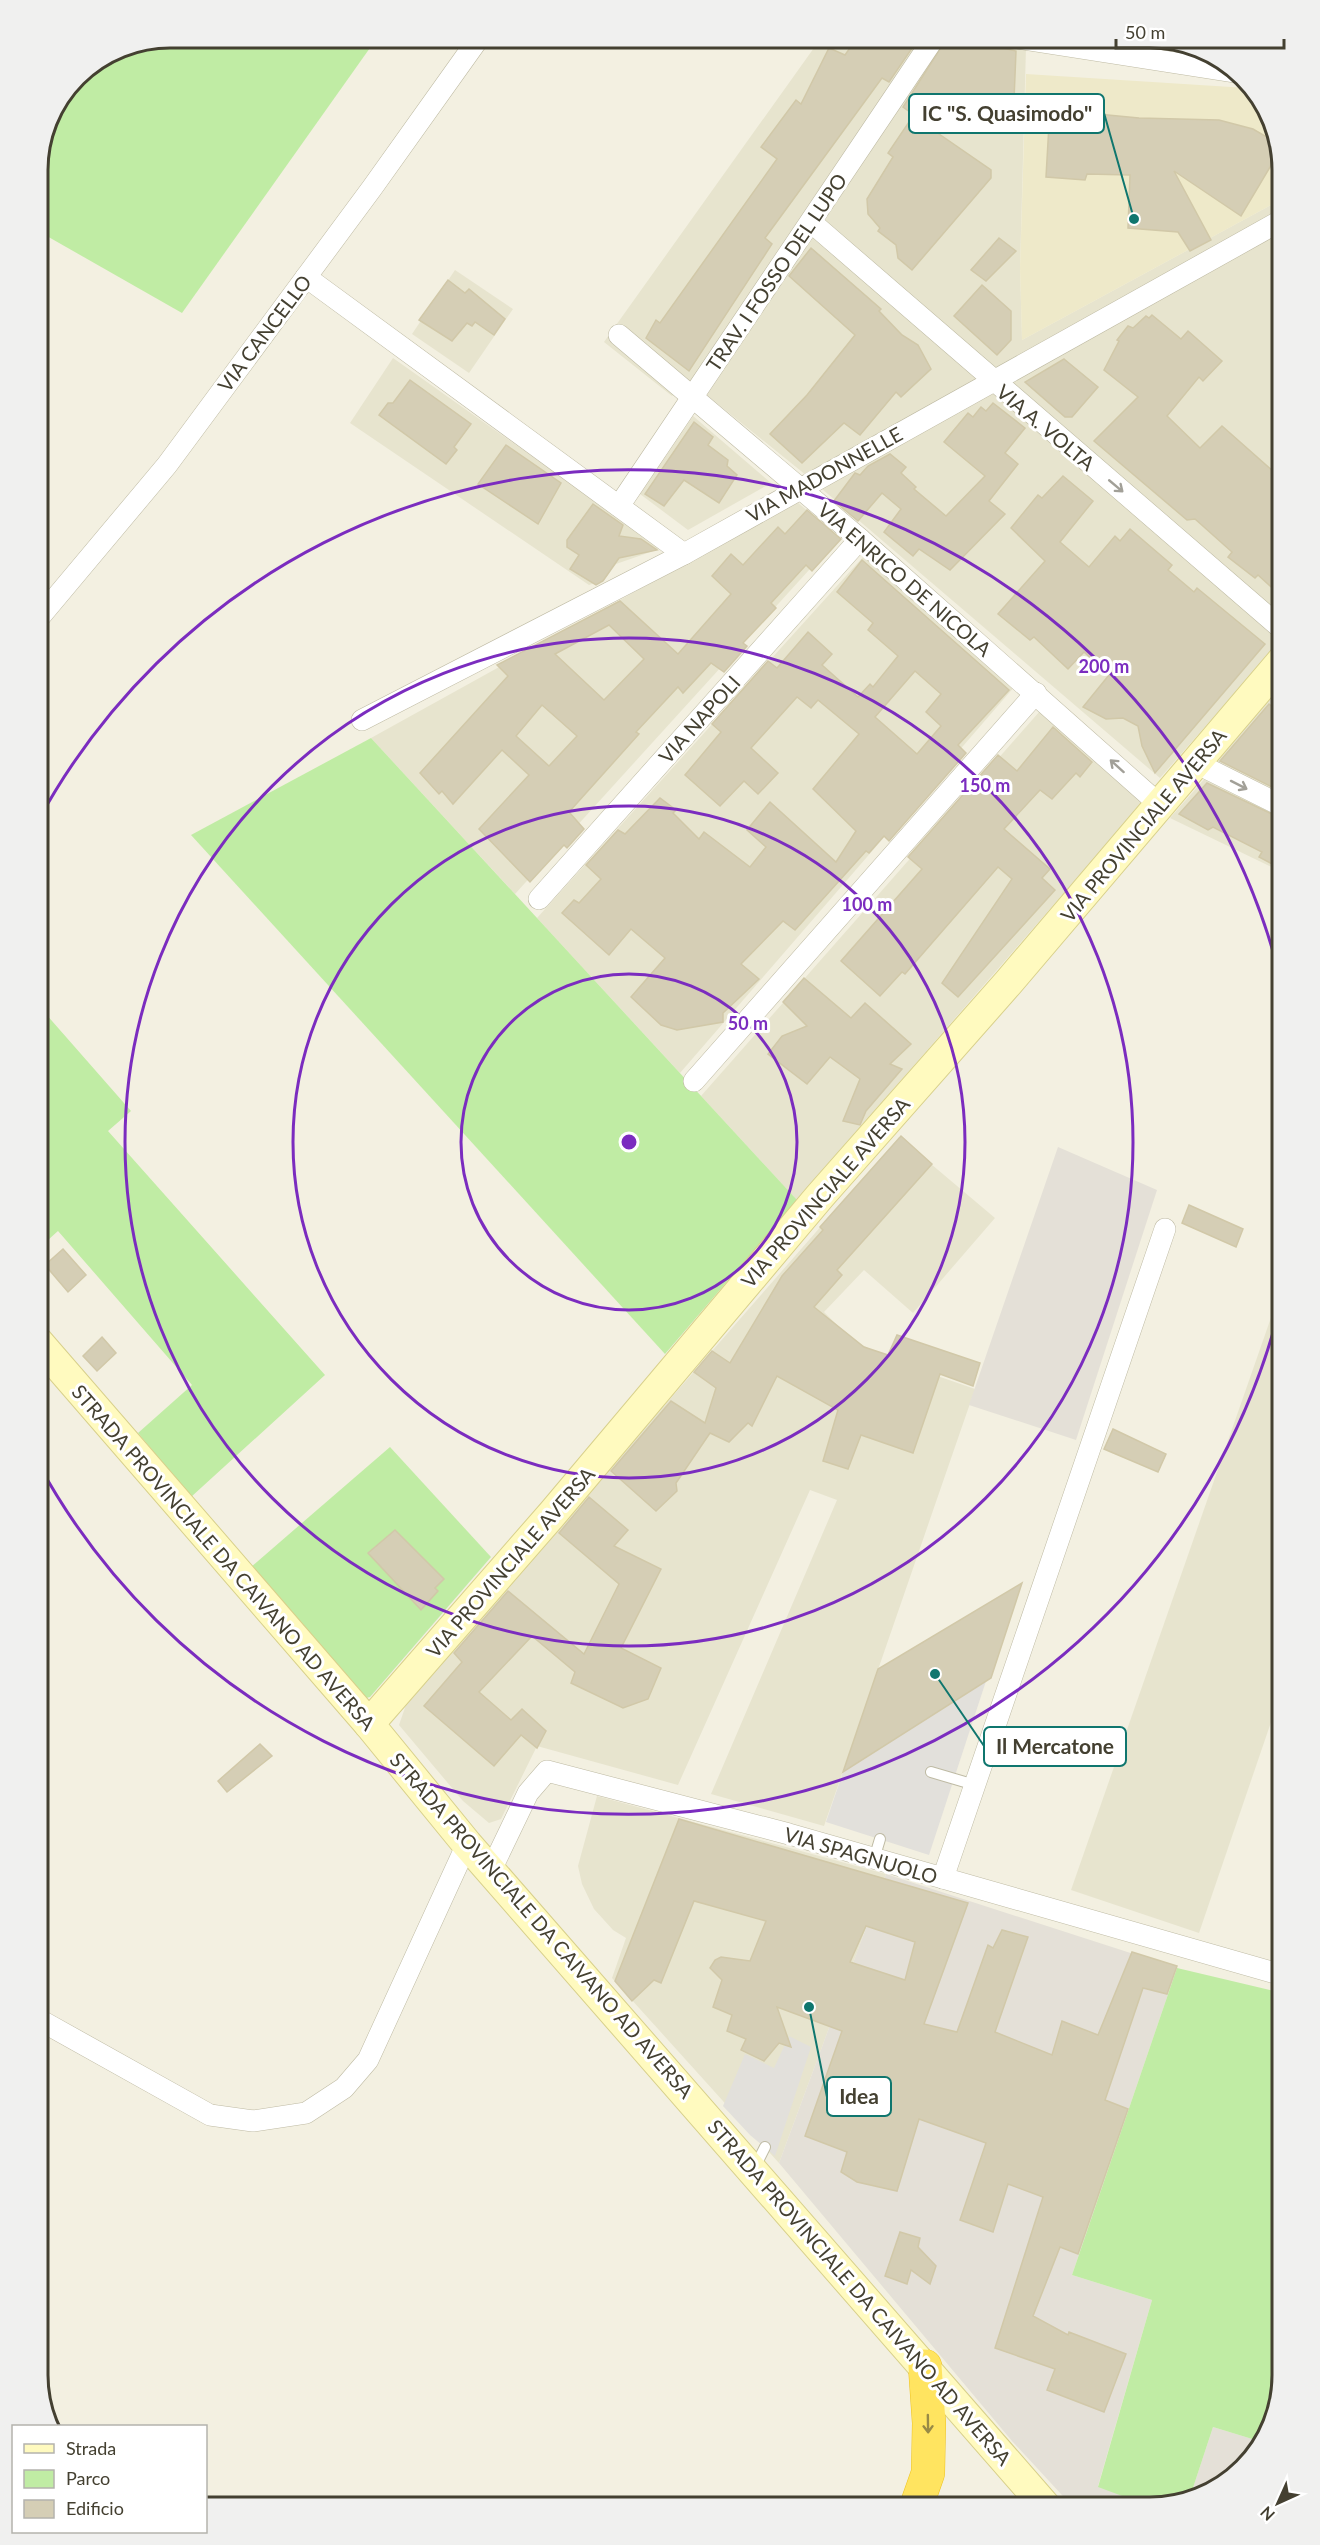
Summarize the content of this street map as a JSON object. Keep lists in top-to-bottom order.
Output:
{
  "streets": {
    "main road": ["VIA PROVINCIALE AVERSA", "STRADA PROVINCIALE DA CAIVANO AD AVERSA"],
    "street": [
      "TRAV. I FOSSO DEL LUPO",
      "VIA CANCELLO",
      "VIA A. VOLTA",
      "VIA MADONNELLE",
      "VIA ENRICO DE NICOLA",
      "VIA NAPOLI",
      "VIA SPAGNUOLO"
    ]
  },
  "crossings": [
    ["TRAV. I FOSSO DEL LUPO", "VIA A. VOLTA"],
    ["TRAV. I FOSSO DEL LUPO", "VIA ENRICO DE NICOLA"],
    ["VIA A. VOLTA", "VIA MADONNELLE"],
    ["VIA MADONNELLE", "VIA ENRICO DE NICOLA"],
    ["VIA ENRICO DE NICOLA", "VIA NAPOLI"],
    ["VIA ENRICO DE NICOLA", "VIA PROVINCIALE AVERSA"],
    ["VIA PROVINCIALE AVERSA", "STRADA PROVINCIALE DA CAIVANO AD AVERSA"],
    ["STRADA PROVINCIALE DA CAIVANO AD AVERSA", "VIA SPAGNUOLO"]
  ],
  "one_way": ["VIA A. VOLTA"],
  "places": ["IC \"S. Quasimodo\"", "Il Mercatone", "Idea"],
  "legend": ["Strada", "Parco", "Edificio"],
  "scale_bar": "50 m",
  "north": "bottom left",
  "rings": [
    "200 m",
    "150 m",
    "100 m",
    "50 m"
  ]
}
